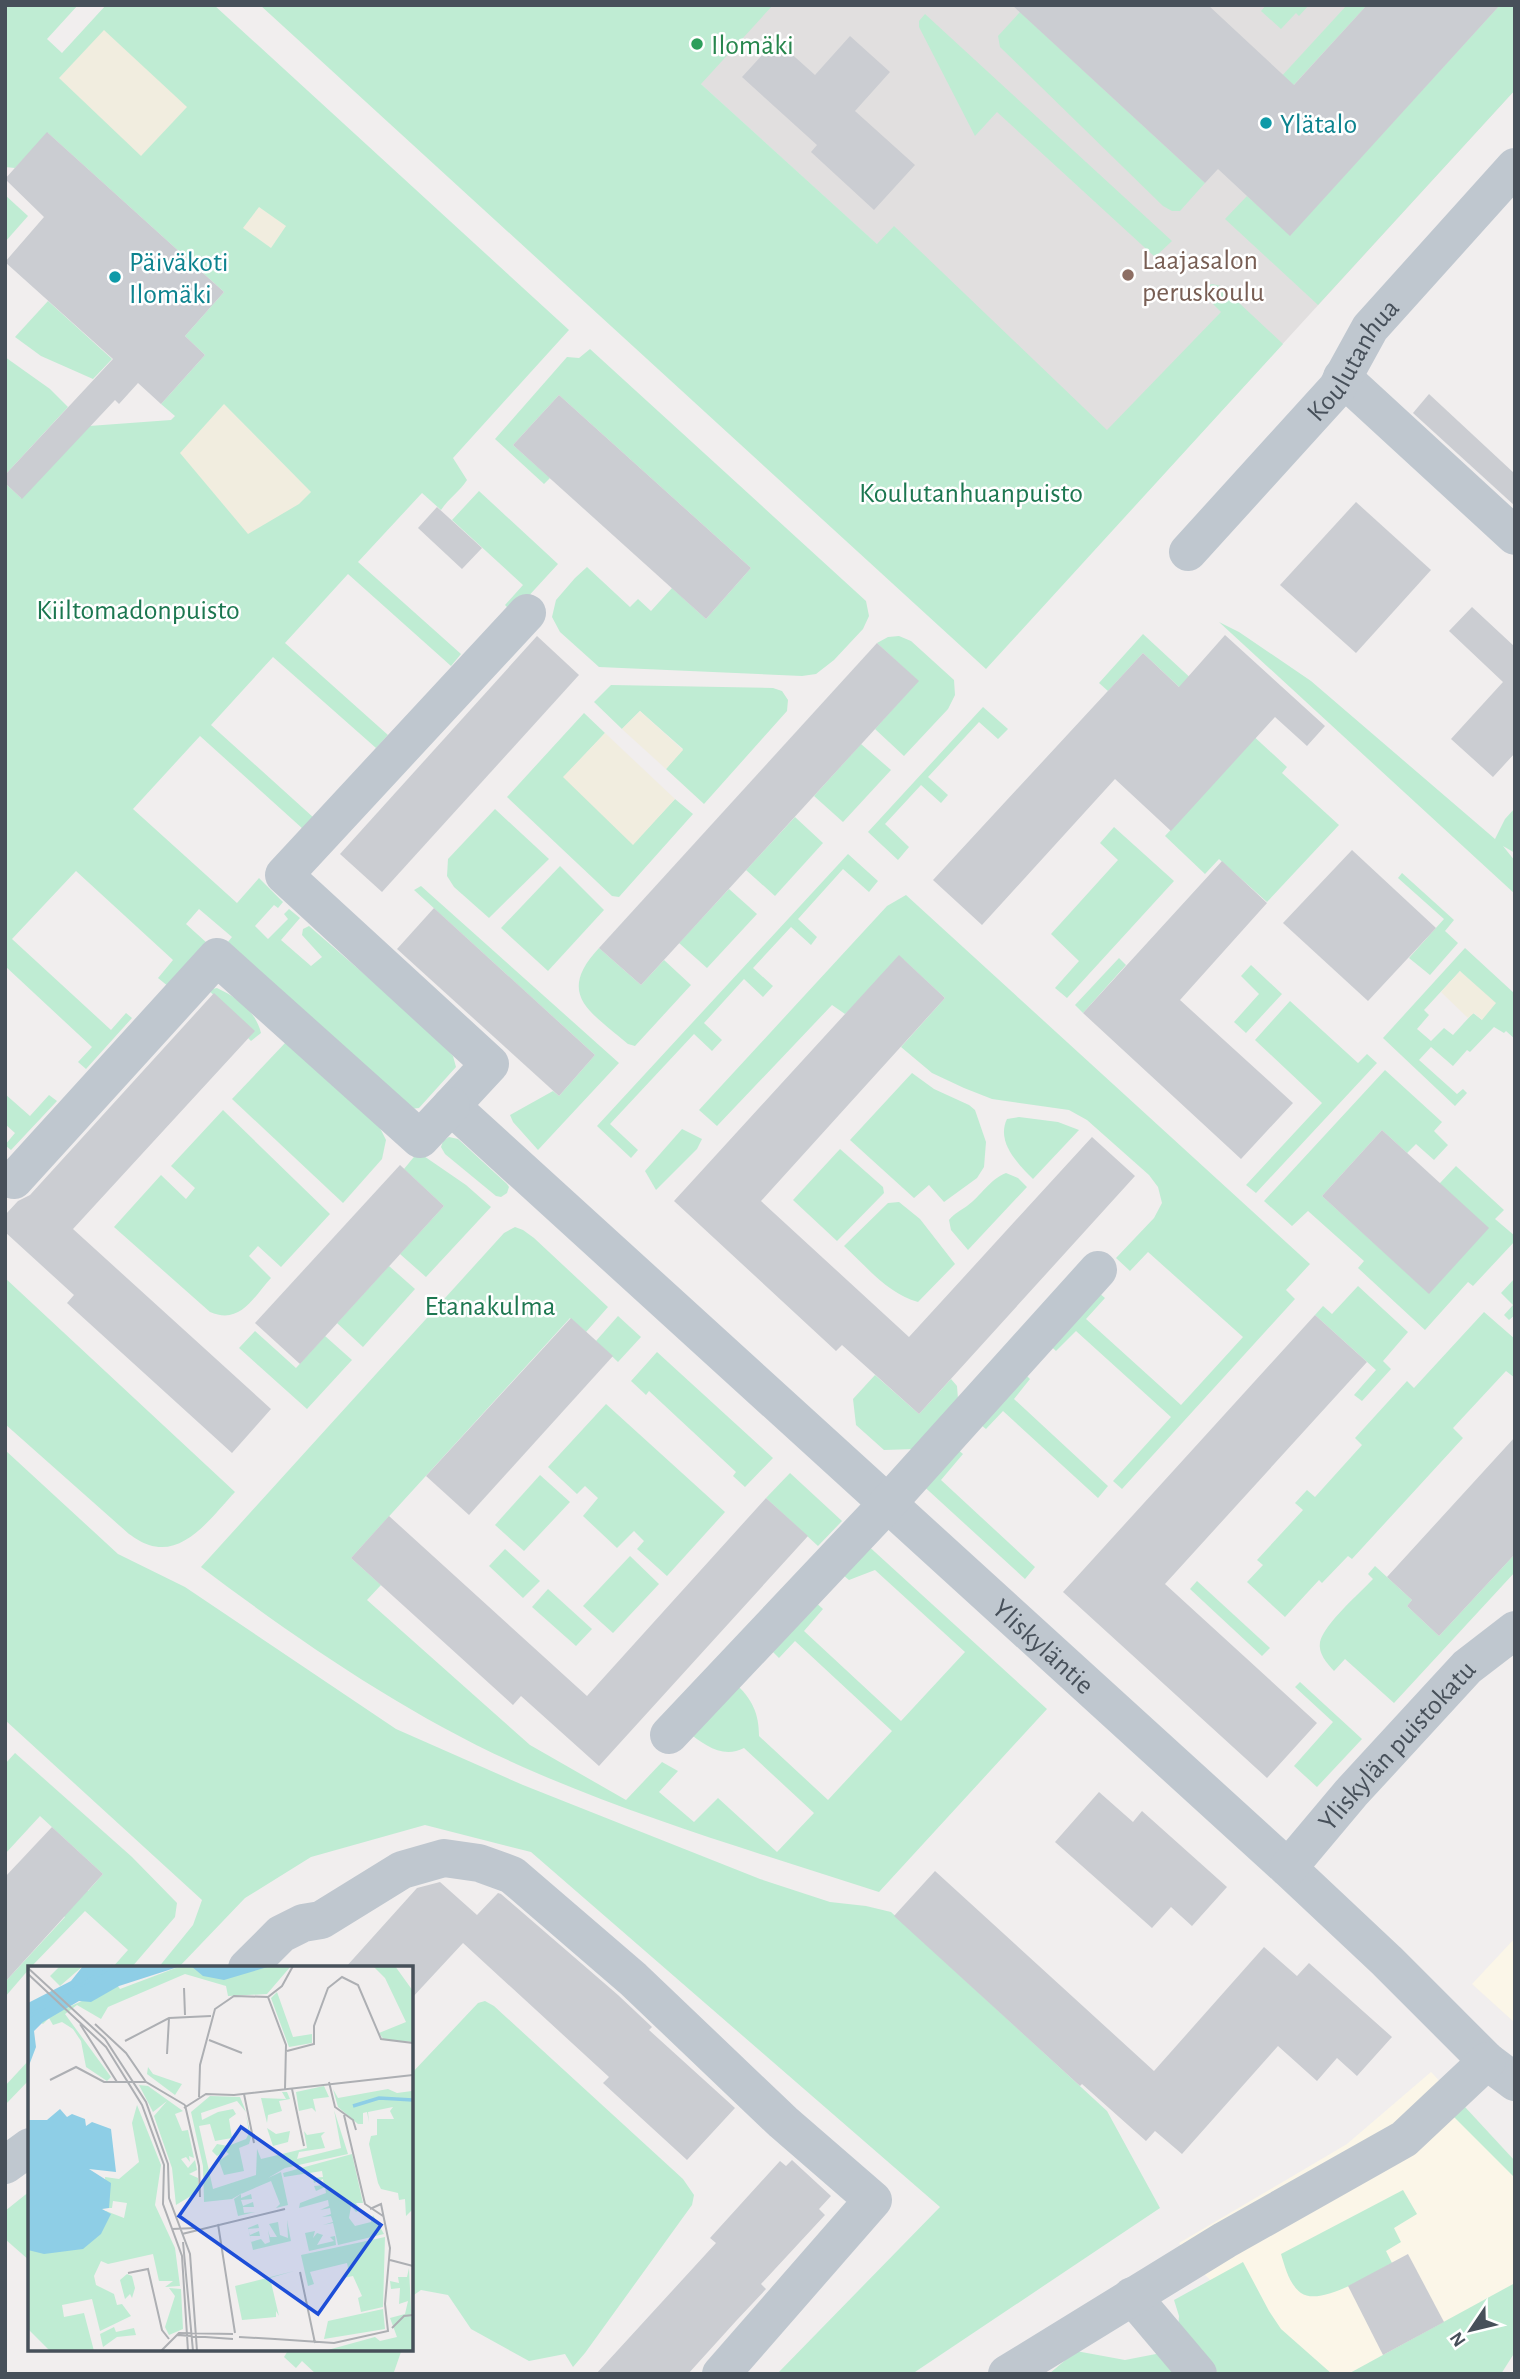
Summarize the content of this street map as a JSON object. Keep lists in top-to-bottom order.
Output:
{
  "streets": {
    "street": ["Koulutanhua", "Yliskyläntie", "Yliskylän puistokatu"]
  },
  "crossings": [
    ["Yliskyläntie", "Yliskylän puistokatu"]
  ],
  "parks": ["Koulutanhuanpuisto", "Kiiltomadonpuisto", "Etanakulma"],
  "places": [
    "Ilomäki",
    "Ylätalo",
    "Laajasalon peruskoulu",
    "Päiväkoti Ilomäki"
  ],
  "north": "bottom left"
}
